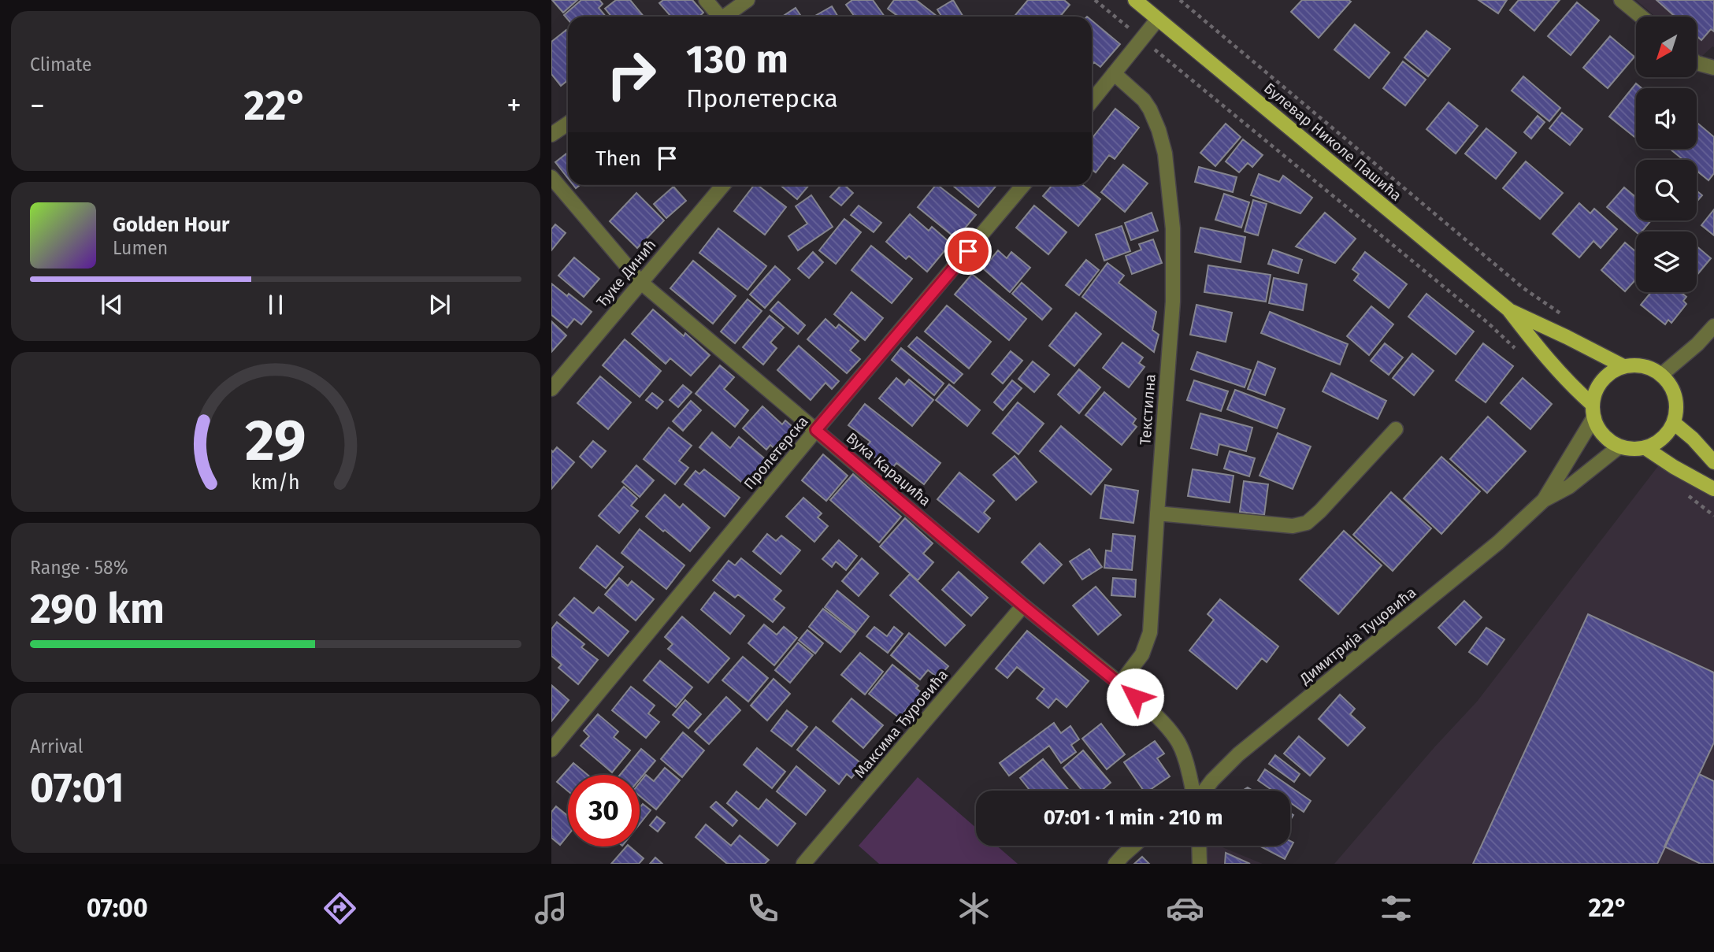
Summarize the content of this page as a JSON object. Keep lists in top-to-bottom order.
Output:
{
  "streets": {
    "main road": ["Булевар Николе Пашића"],
    "street": [
      "Ђуке Динић",
      "Текстилна",
      "Пролетерска",
      "Вука Караџића",
      "Димитрија Туцовића",
      "Максима Ђуровића"
    ]
  },
  "crossings": [
    ["Булевар Николе Пашића", "Димитрија Туцовића"],
    ["Ђуке Динић", "Вука Караџића"],
    ["Текстилна", "Вука Караџића"],
    ["Пролетерска", "Вука Караџића"],
    ["Вука Караџића", "Максима Ђуровића"]
  ],
  "north": "bottom left",
  "page": {
    "tile": [
      "Climate",
      ["Range · 58%", "290 km"],
      ["Arrival", "07:01"]
    ],
    "turn": ["130 m", "Пролетерска"],
    "heat": ["−", "22°", "+"],
    "then": "Then",
    "song": ["Golden Hour", "Lumen"],
    "limit": "30",
    "trip": "07:01 · 1 min · 210 m",
    "tabs": ["07:00", "22°"],
    "gauge": ["29", "km/h"]
  }
}
